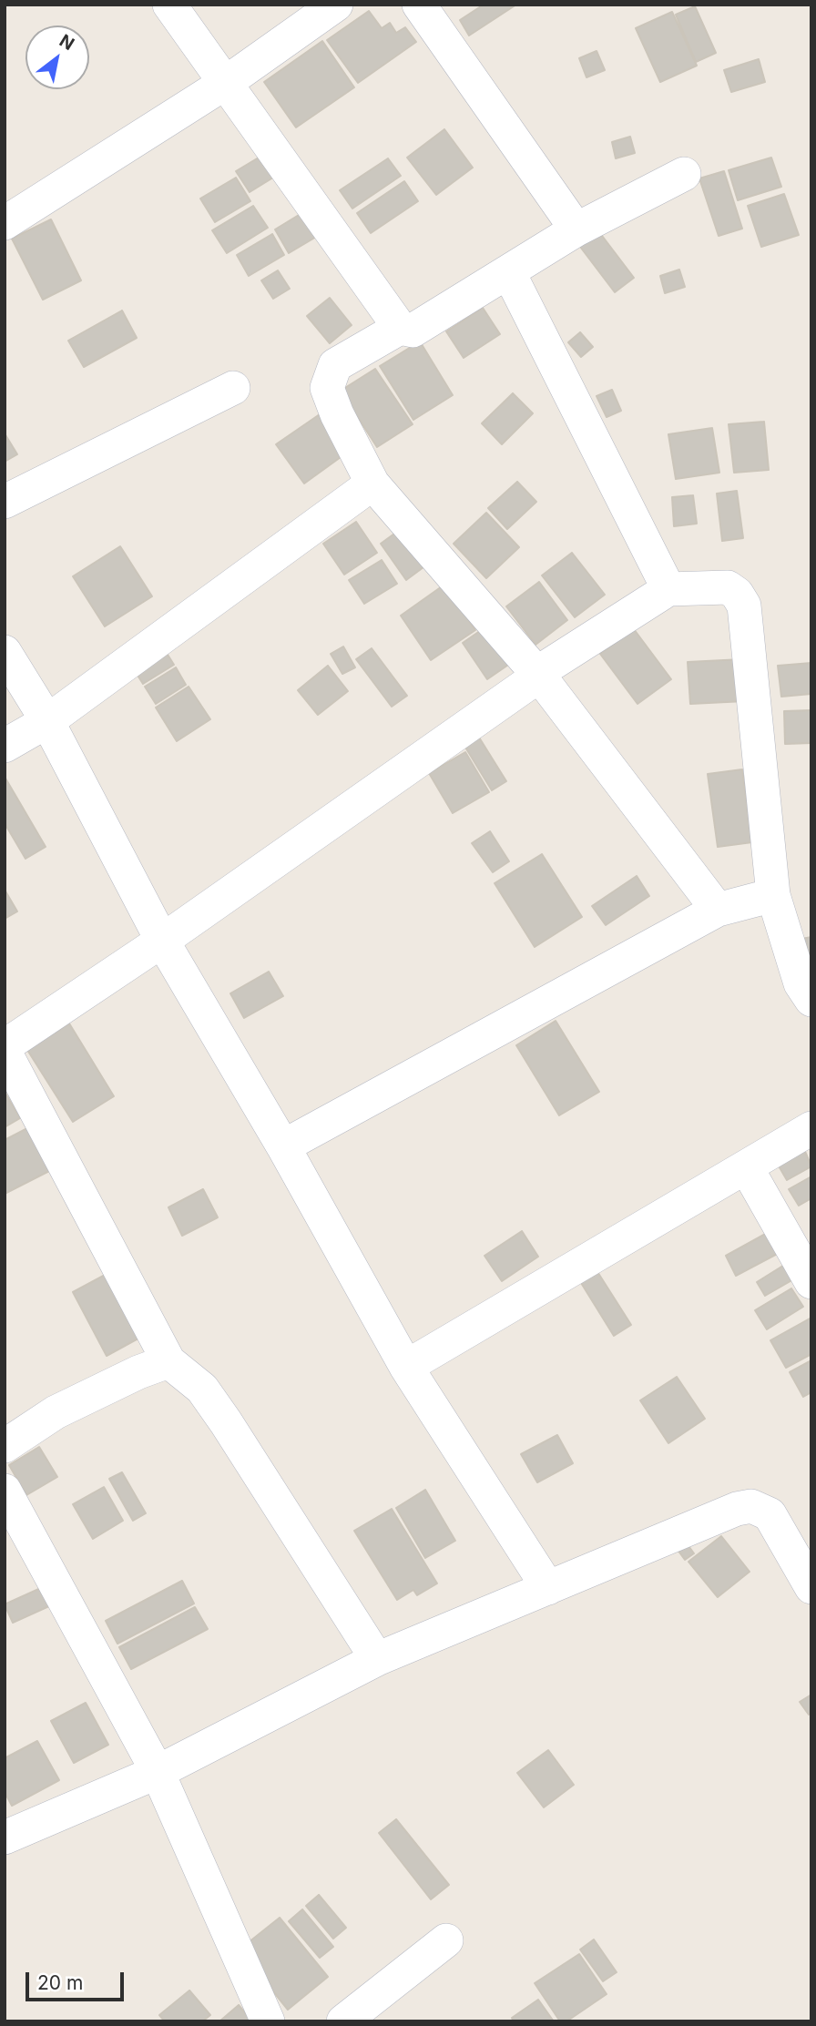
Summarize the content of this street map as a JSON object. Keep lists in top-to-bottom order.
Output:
{
  "scale_bar": "20 m",
  "north": "top right"
}
